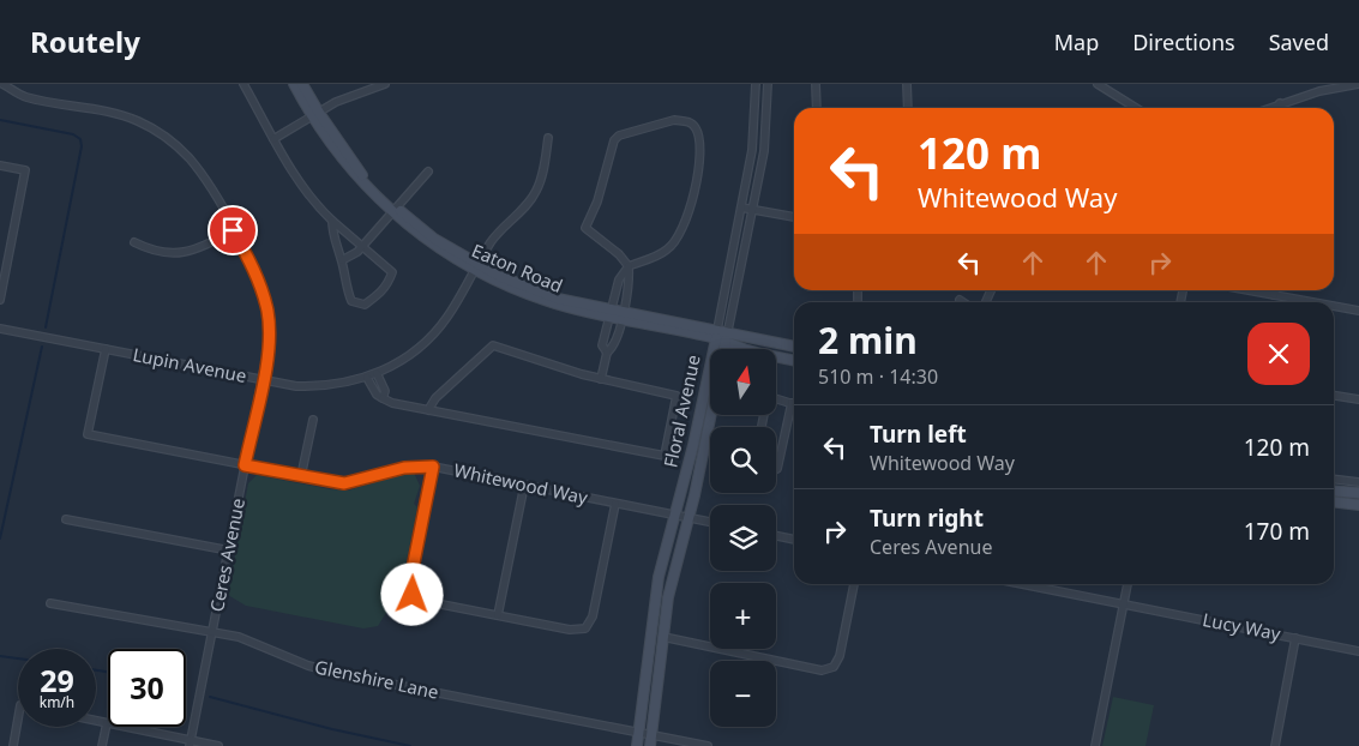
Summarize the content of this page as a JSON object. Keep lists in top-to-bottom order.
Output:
{
  "streets": {
    "street": [
      "Eaton Road",
      "Lupin Avenue",
      "Floral Avenue",
      "Whitewood Way",
      "Ceres Avenue",
      "Lucy Way",
      "Glenshire Lane"
    ]
  },
  "crossings": [
    ["Eaton Road", "Lupin Avenue"],
    ["Eaton Road", "Floral Avenue"],
    ["Lupin Avenue", "Whitewood Way"],
    ["Lupin Avenue", "Ceres Avenue"],
    ["Floral Avenue", "Whitewood Way"],
    ["Floral Avenue", "Glenshire Lane"],
    ["Whitewood Way", "Ceres Avenue"],
    ["Ceres Avenue", "Glenshire Lane"]
  ],
  "north": "top",
  "page": {
    "header": "Routely",
    "nav": ["Map", "Directions", "Saved"],
    "turn": ["120 m", "Whitewood Way"],
    "heading": ["2 min", "510 m · 14:30"],
    "map_buttons": ["+", "−"],
    "list": [
      {
        "name": "Turn left",
        "note": "Whitewood Way",
        "value": "120 m"
      },
      {
        "name": "Turn right",
        "note": "Ceres Avenue",
        "value": "170 m"
      }
    ],
    "speed": "29 km/h",
    "limit": "30"
  }
}
